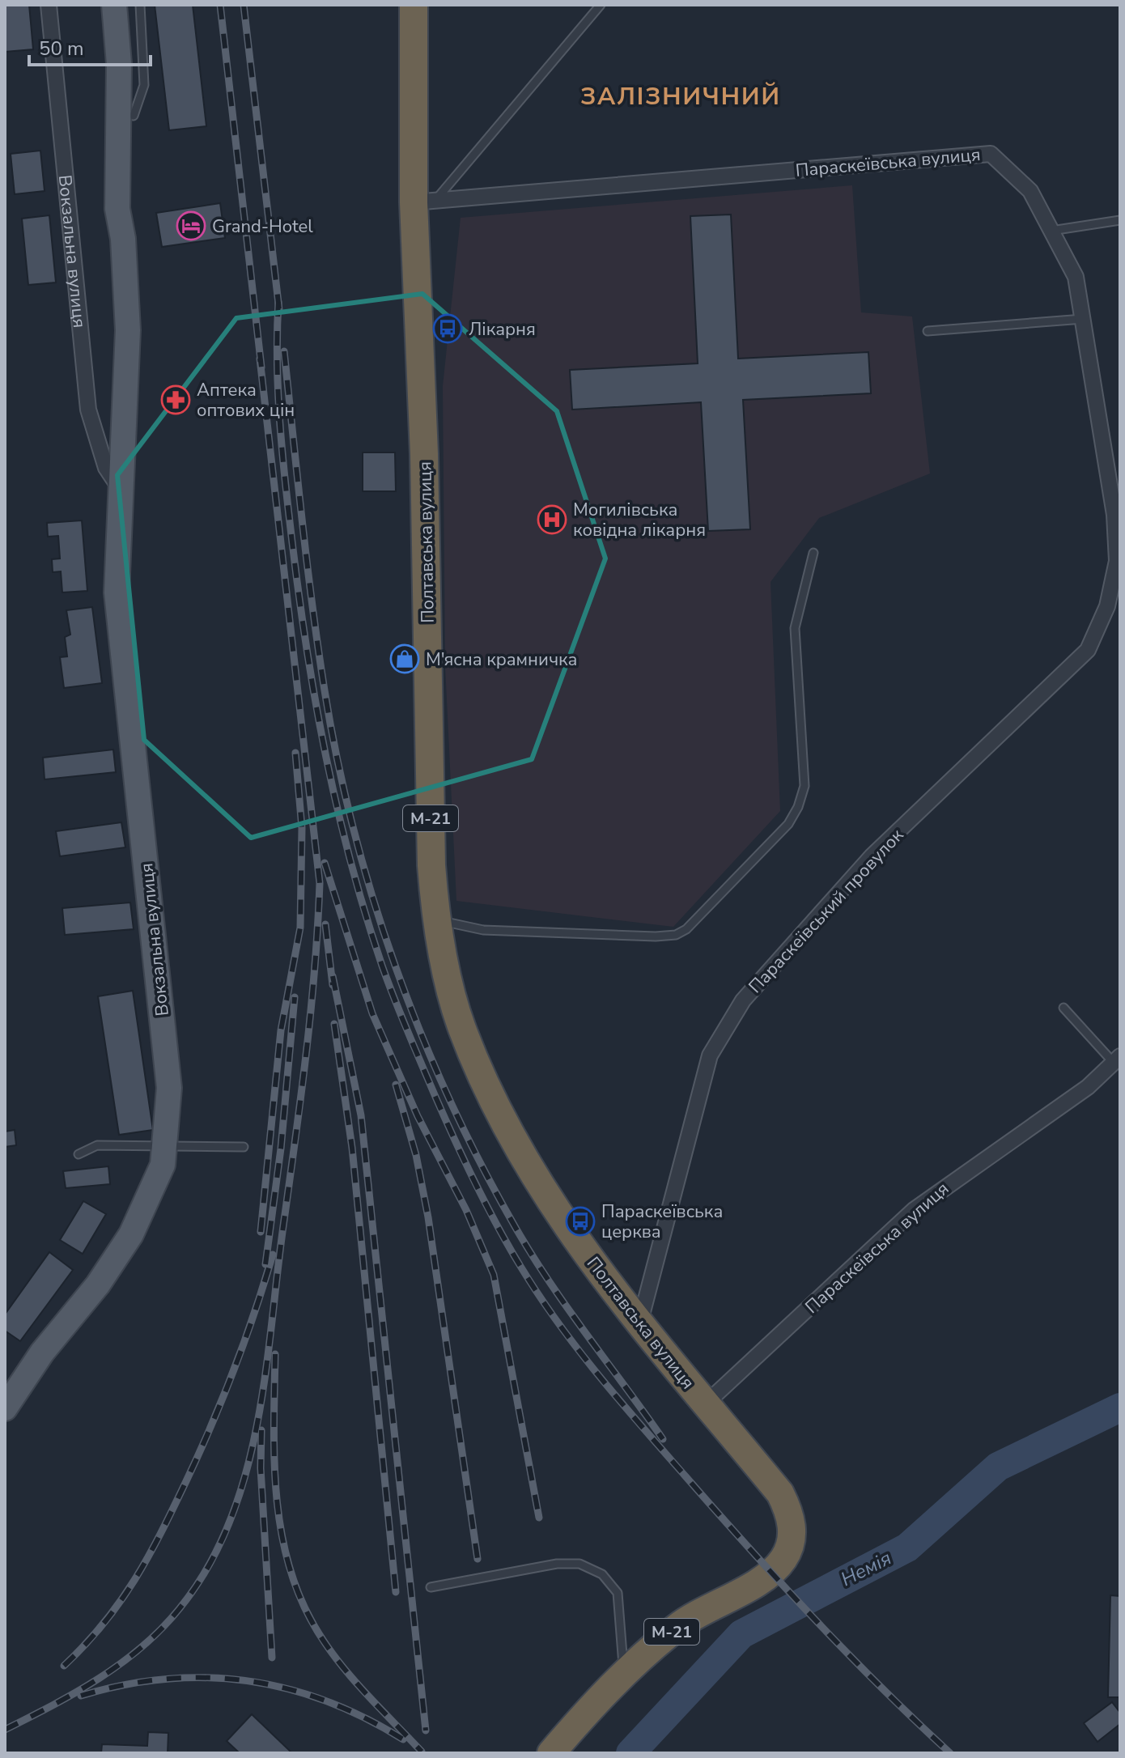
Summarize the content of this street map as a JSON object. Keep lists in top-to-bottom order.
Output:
{
  "streets": {
    "highway": ["Полтавська вулиця", "М-21"],
    "main road": ["Вокзальна вулиця"],
    "street": ["Параскеївська вулиця", "Параскеївський провулок"]
  },
  "crossings": [
    ["Параскеївська вулиця", "Полтавська вулиця"],
    ["Параскеївська вулиця", "Параскеївський провулок"],
    ["Полтавська вулиця", "Параскеївський провулок"]
  ],
  "districts": ["ЗАЛІЗНИЧНИЙ"],
  "water": ["Немія"],
  "places": {
    "hotel": ["Grand-Hotel"],
    "bus stop": ["Лікарня", "Параскеївська церква"],
    "pharmacy": ["Аптека оптових цін"],
    "hospital": ["Могилівська ковідна лікарня"],
    "shop": ["М'ясна крамничка"]
  },
  "scale_bar": "50 m"
}
